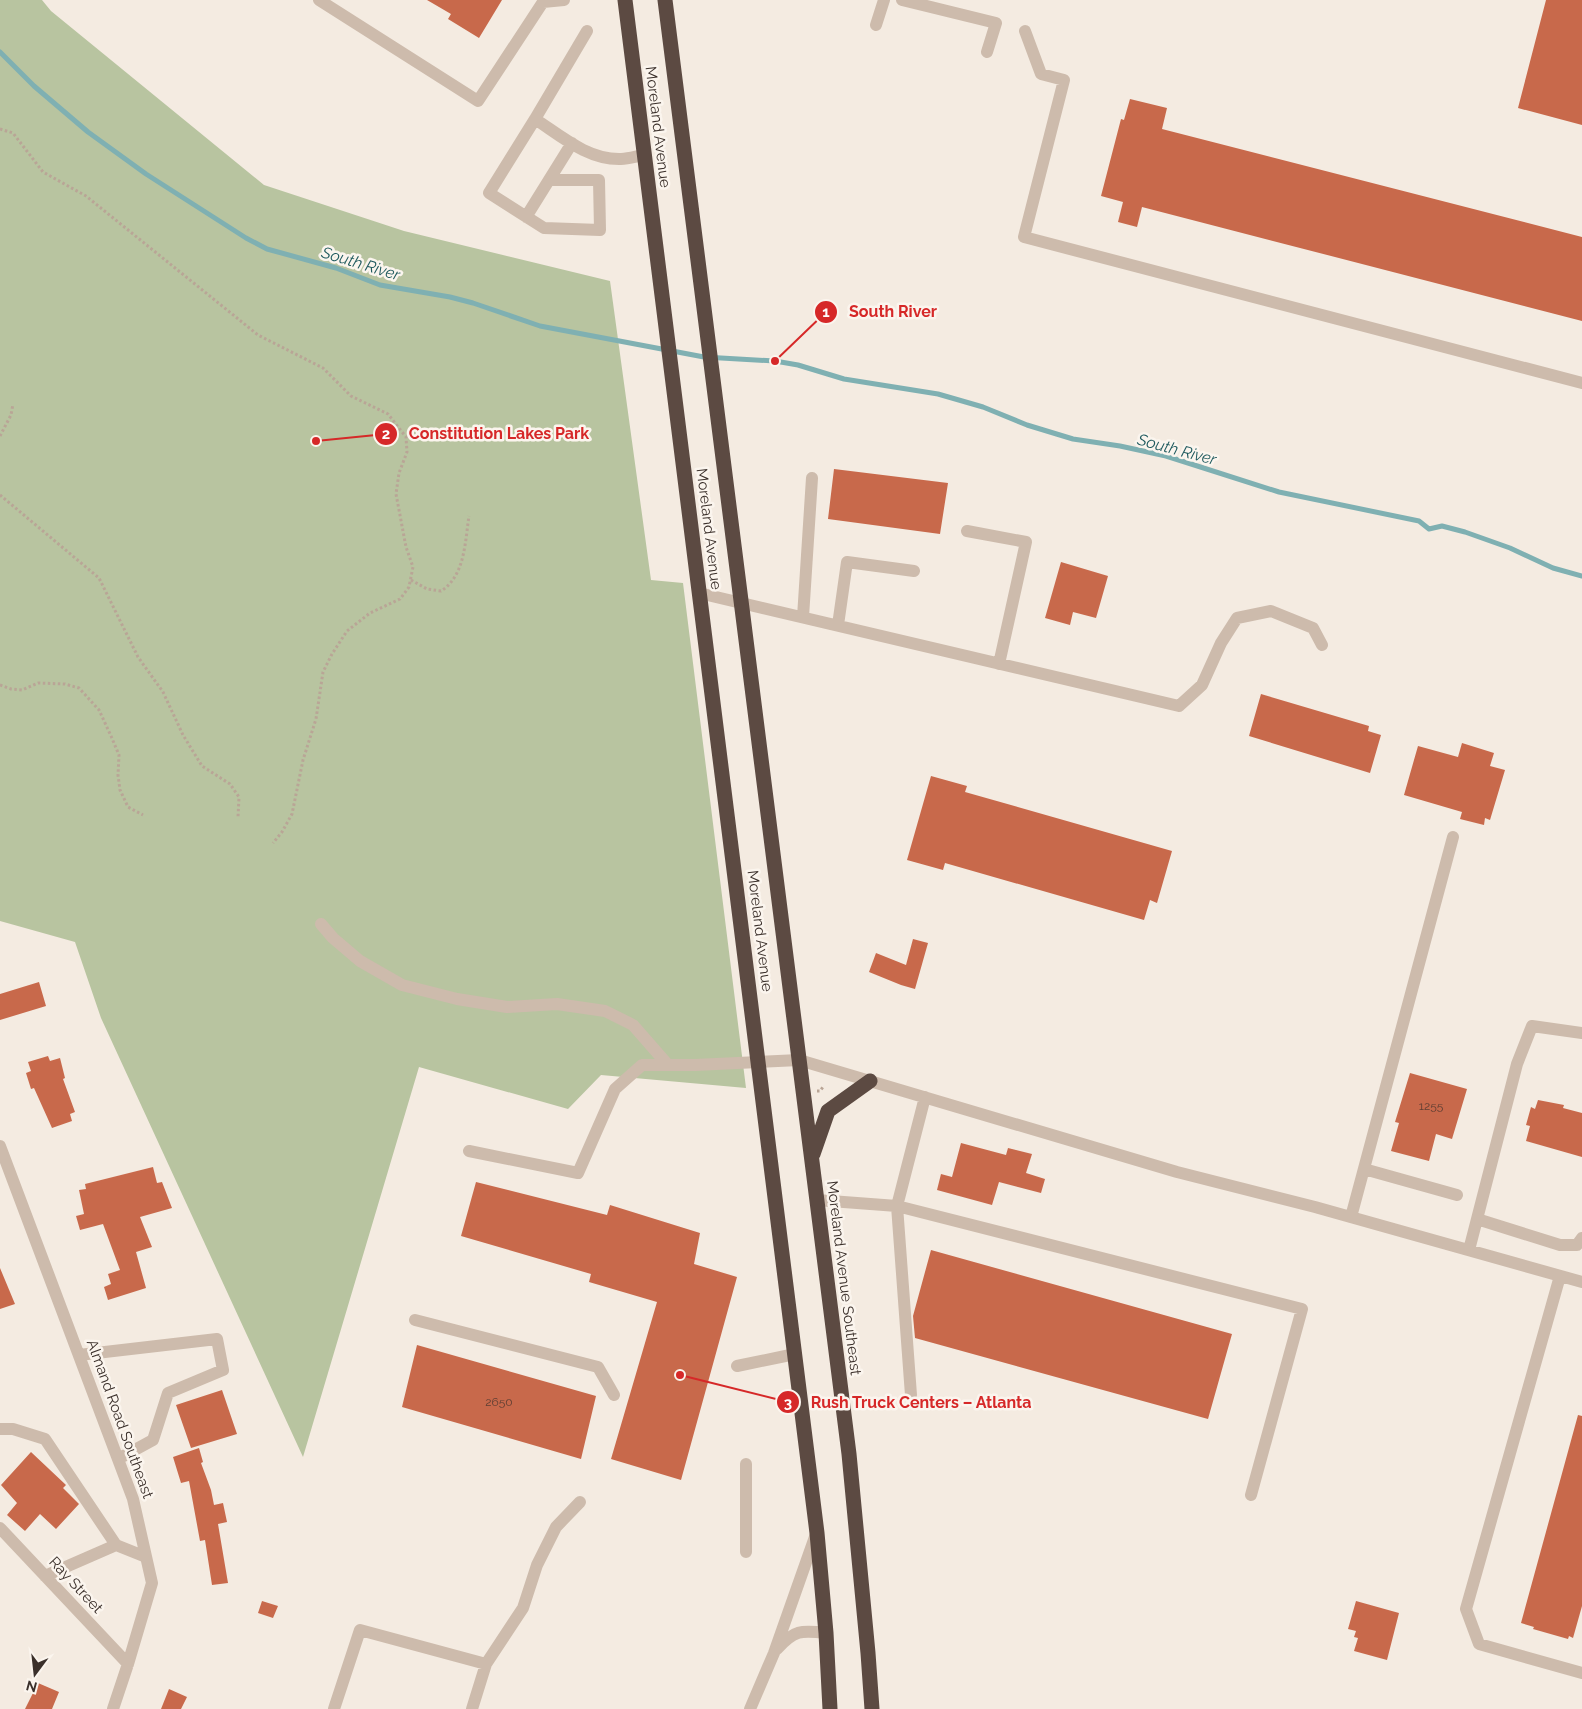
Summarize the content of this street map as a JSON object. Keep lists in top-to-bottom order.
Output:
{
  "streets": {
    "highway": ["Moreland Avenue", "Moreland Avenue Southeast"],
    "street": ["Almand Road Southeast", "Ray Street"]
  },
  "crossings": [
    ["Moreland Avenue", "Moreland Avenue Southeast"],
    ["Almand Road Southeast", "Ray Street"]
  ],
  "water": ["South River"],
  "places": ["South River", "Constitution Lakes Park", "Rush Truck Centers – Atlanta"],
  "house_numbers": ["1255", "2650"],
  "north": "bottom"
}
